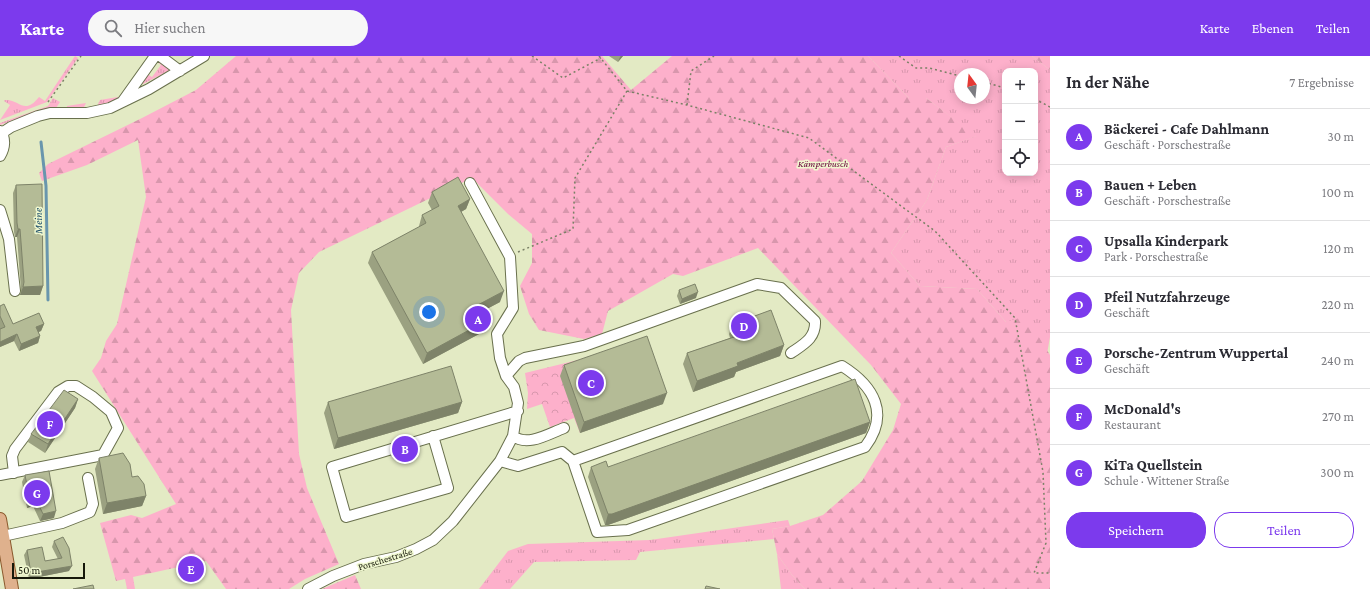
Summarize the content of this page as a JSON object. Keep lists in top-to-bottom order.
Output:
{
  "streets": {
    "street": ["Porschestraße"]
  },
  "water": ["Meine"],
  "parks": ["Kämperbusch"],
  "scale_bar": "50 m",
  "north": "top",
  "page": {
    "header": "Karte",
    "search": "Hier suchen",
    "nav": ["Karte", "Ebenen", "Teilen"],
    "heading": ["In der Nähe", "7 Ergebnisse"],
    "map_buttons": ["+", "−"],
    "list": [
      {
        "mark": "A",
        "name": "Bäckerei - Cafe Dahlmann",
        "note": "Geschäft · Porschestraße",
        "value": "30 m"
      },
      {
        "mark": "B",
        "name": "Bauen + Leben",
        "note": "Geschäft · Porschestraße",
        "value": "100 m"
      },
      {
        "mark": "C",
        "name": "Upsalla Kinderpark",
        "note": "Park · Porschestraße",
        "value": "120 m"
      },
      {
        "mark": "D",
        "name": "Pfeil Nutzfahrzeuge",
        "note": "Geschäft",
        "value": "220 m"
      },
      {
        "mark": "E",
        "name": "Porsche-Zentrum Wuppertal",
        "note": "Geschäft",
        "value": "240 m"
      },
      {
        "mark": "F",
        "name": "McDonald's",
        "note": "Restaurant",
        "value": "270 m"
      },
      {
        "mark": "G",
        "name": "KiTa Quellstein",
        "note": "Schule · Wittener Straße",
        "value": "300 m"
      }
    ],
    "pins": [
      "A",
      "D",
      "C",
      "F",
      "B",
      "G",
      "E"
    ],
    "buttons": ["Speichern", "Teilen"],
    "scale": "50 m"
  }
}
